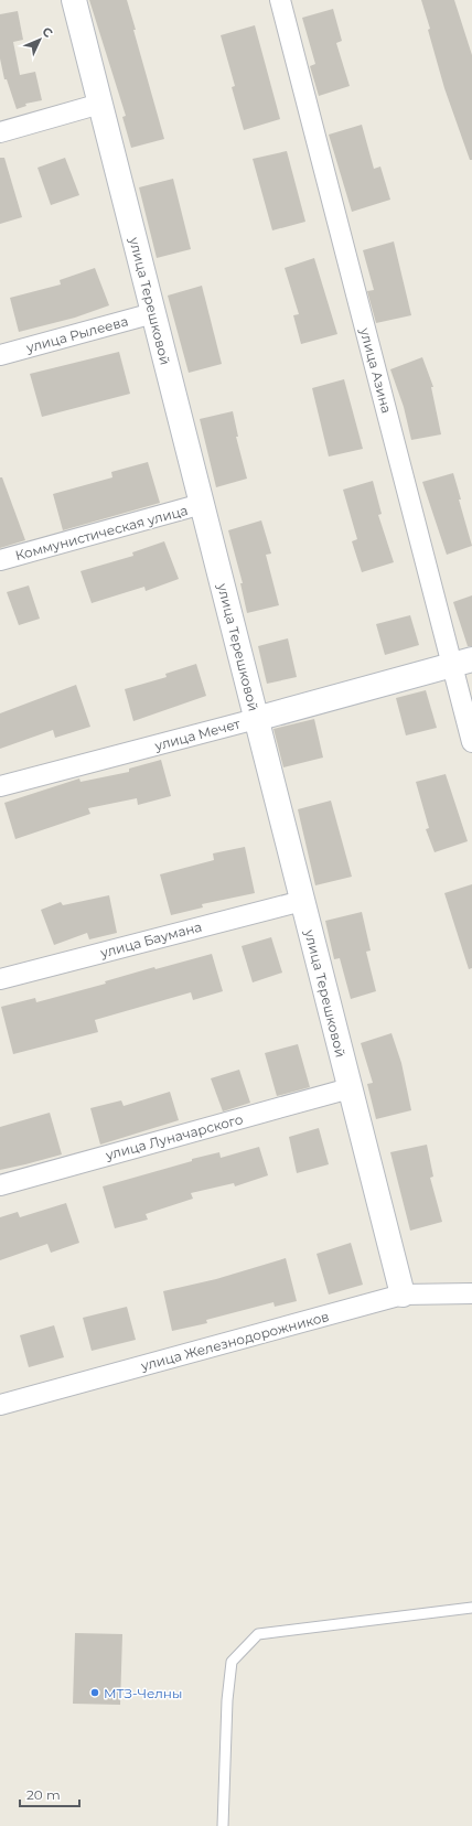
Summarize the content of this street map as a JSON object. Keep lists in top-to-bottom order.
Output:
{
  "streets": {
    "street": [
      "улица Терешковой",
      "улица Рылеева",
      "улица Азина",
      "Коммунистическая улица",
      "улица Мечет",
      "улица Баумана",
      "улица Луначарского",
      "улица Железнодорожников"
    ]
  },
  "crossings": [
    ["улица Терешковой", "улица Рылеева"],
    ["улица Терешковой", "Коммунистическая улица"],
    ["улица Терешковой", "улица Мечет"],
    ["улица Терешковой", "улица Баумана"],
    ["улица Терешковой", "улица Луначарского"],
    ["улица Терешковой", "улица Железнодорожников"],
    ["улица Азина", "улица Мечет"]
  ],
  "places": ["МТЗ-Челны"],
  "scale_bar": "20 m",
  "north": "top right"
}
